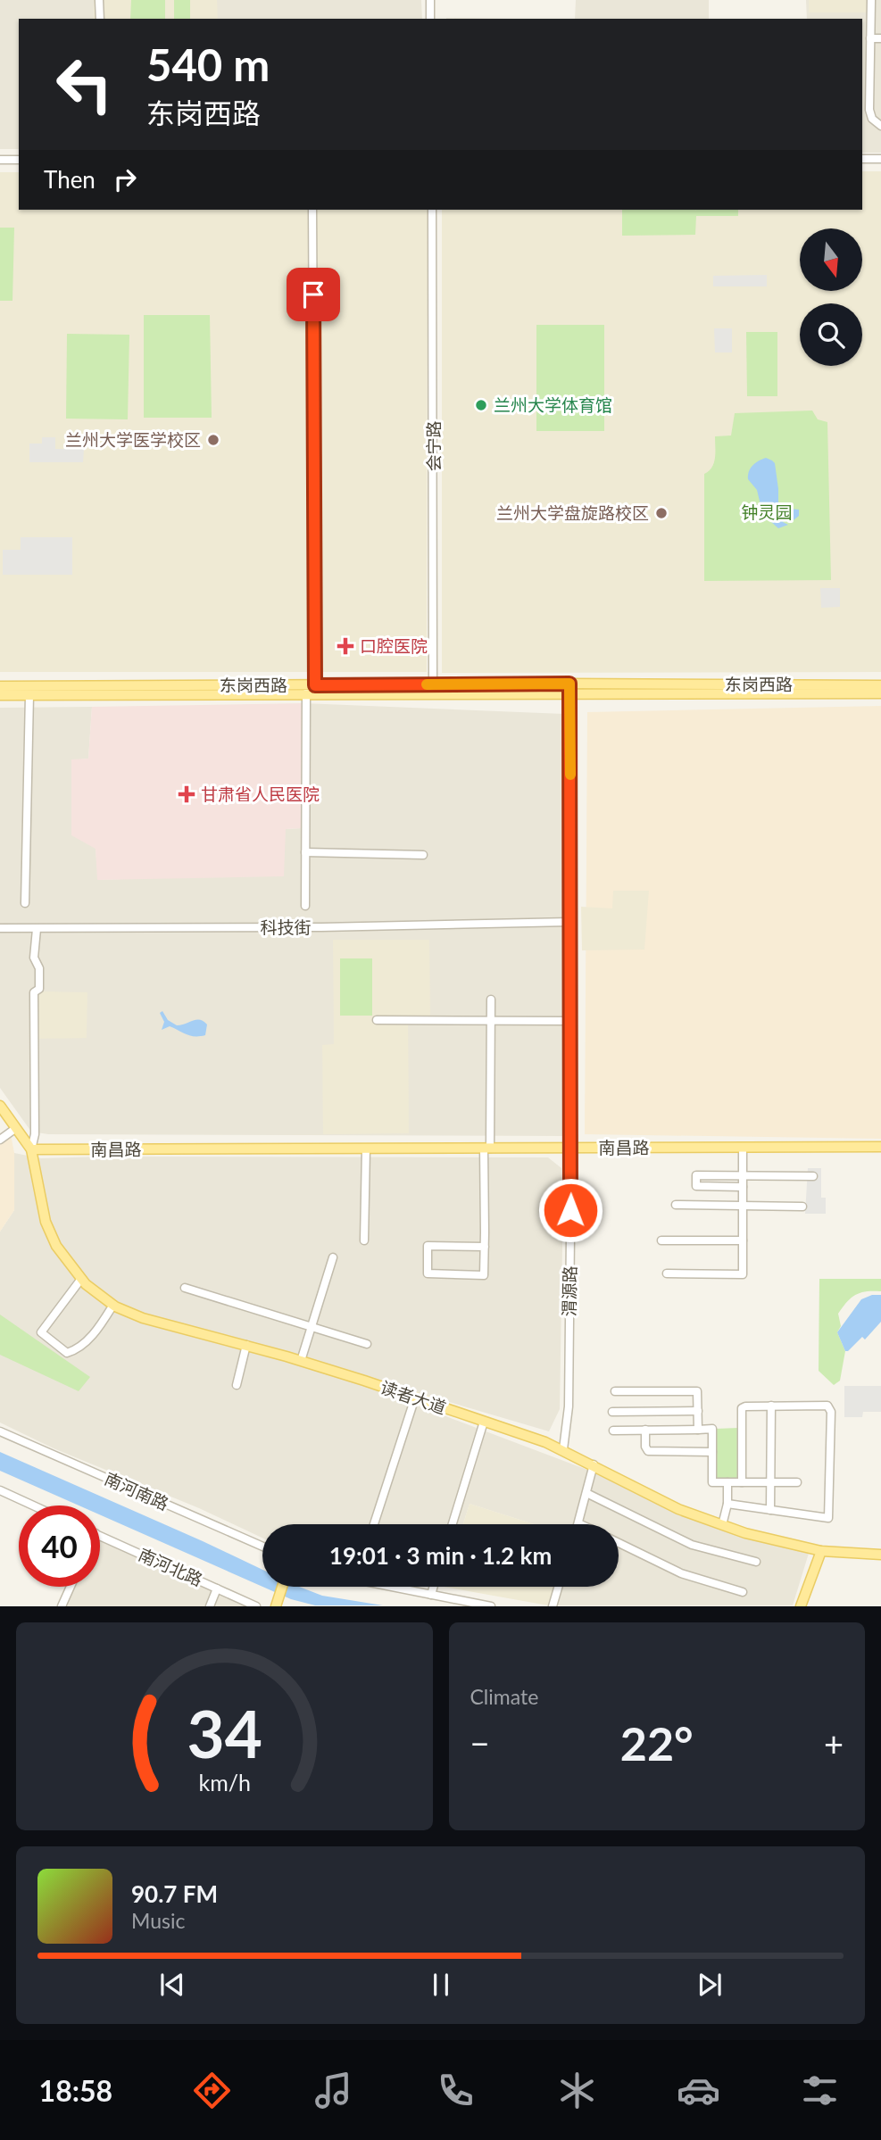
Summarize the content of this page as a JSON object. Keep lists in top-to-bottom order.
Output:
{
  "streets": {
    "main road": ["东岗西路", "南昌路", "读者大道"],
    "street": [
      "会宁路",
      "科技街",
      "渭源路",
      "南河南路",
      "南河北路"
    ]
  },
  "crossings": [
    ["会宁路", "东岗西路"],
    ["东岗西路", "渭源路"],
    ["科技街", "渭源路"],
    ["南昌路", "渭源路"],
    ["南昌路", "读者大道"],
    ["渭源路", "读者大道"]
  ],
  "parks": ["钟灵园"],
  "places": {
    "other": ["兰州大学体育馆", "兰州大学医学校区", "兰州大学盘旋路校区"],
    "health": ["口腔医院", "甘肃省人民医院"]
  },
  "north": "bottom",
  "page": {
    "turn": ["540 m", "东岗西路"],
    "then": "Then",
    "limit": "40",
    "trip": "19:01 · 3 min · 1.2 km",
    "tile": "Climate",
    "heat": ["−", "22°", "+"],
    "song": ["90.7 FM", "Music"],
    "tabs": "18:58",
    "gauge": ["34", "km/h"]
  }
}
